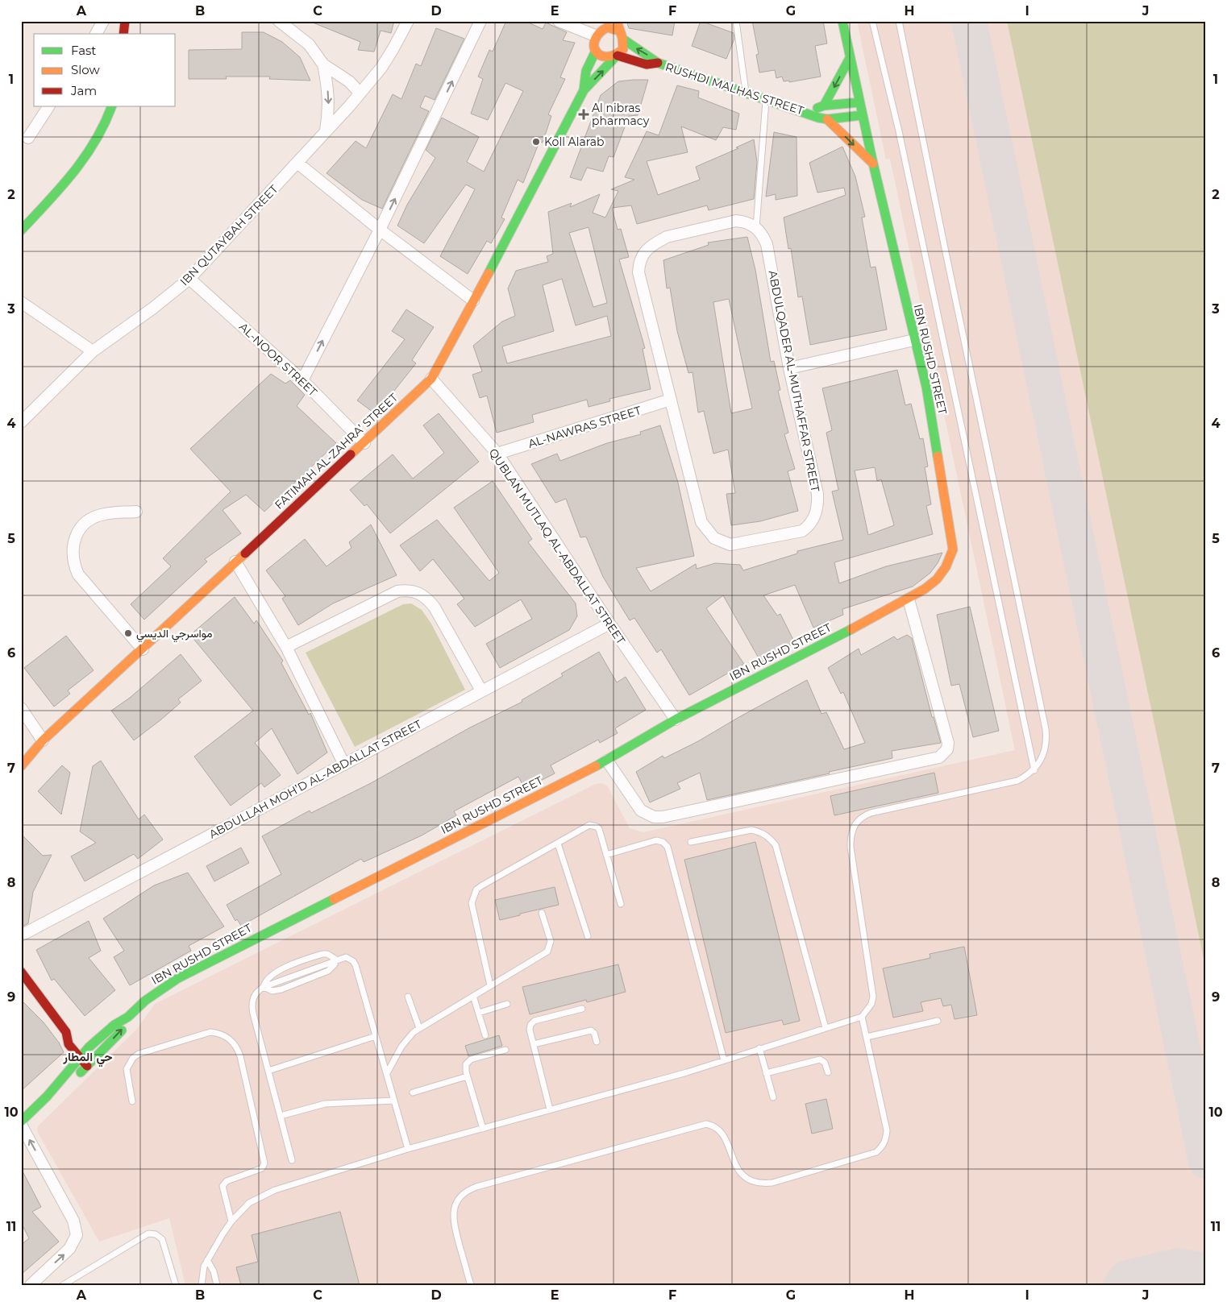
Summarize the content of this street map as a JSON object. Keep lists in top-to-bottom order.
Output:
{
  "streets": {
    "street": [
      "RUSHDI MALHAS STREET",
      "IBN QUTAYBAH STREET",
      "AL-NOOR STREET",
      "IBN RUSHD STREET",
      "ABDULQADER AL-MUTHAFFAR STREET",
      "AL-NAWRAS STREET",
      "FATIMAH AL-ZAHRA’ STREET",
      "QUBLAN MUTLAQ AL-ABDALLAT STREET",
      "ABDULLAH MOH’D AL-ABDALLAT STREET"
    ]
  },
  "crossings": [
    ["RUSHDI MALHAS STREET", "IBN RUSHD STREET"],
    ["RUSHDI MALHAS STREET", "FATIMAH AL-ZAHRA’ STREET"],
    ["IBN QUTAYBAH STREET", "AL-NOOR STREET"],
    ["AL-NOOR STREET", "FATIMAH AL-ZAHRA’ STREET"],
    ["IBN RUSHD STREET", "QUBLAN MUTLAQ AL-ABDALLAT STREET"],
    ["ABDULQADER AL-MUTHAFFAR STREET", "AL-NAWRAS STREET"],
    ["AL-NAWRAS STREET", "QUBLAN MUTLAQ AL-ABDALLAT STREET"],
    ["FATIMAH AL-ZAHRA’ STREET", "QUBLAN MUTLAQ AL-ABDALLAT STREET"],
    ["QUBLAN MUTLAQ AL-ABDALLAT STREET", "ABDULLAH MOH’D AL-ABDALLAT STREET"]
  ],
  "districts": ["حي المطار"],
  "places": {
    "health": ["Al nibras pharmacy"],
    "other": ["Koll Alarab", "مواسرجي الديسي"]
  },
  "legend": ["Fast", "Slow", "Jam"],
  "grid": {
    "columns": [
      "A",
      "B",
      "C",
      "D",
      "E",
      "F",
      "G",
      "H",
      "I",
      "J"
    ],
    "rows": [
      "1",
      "2",
      "3",
      "4",
      "5",
      "6",
      "7",
      "8",
      "9",
      "10",
      "11"
    ]
  }
}
